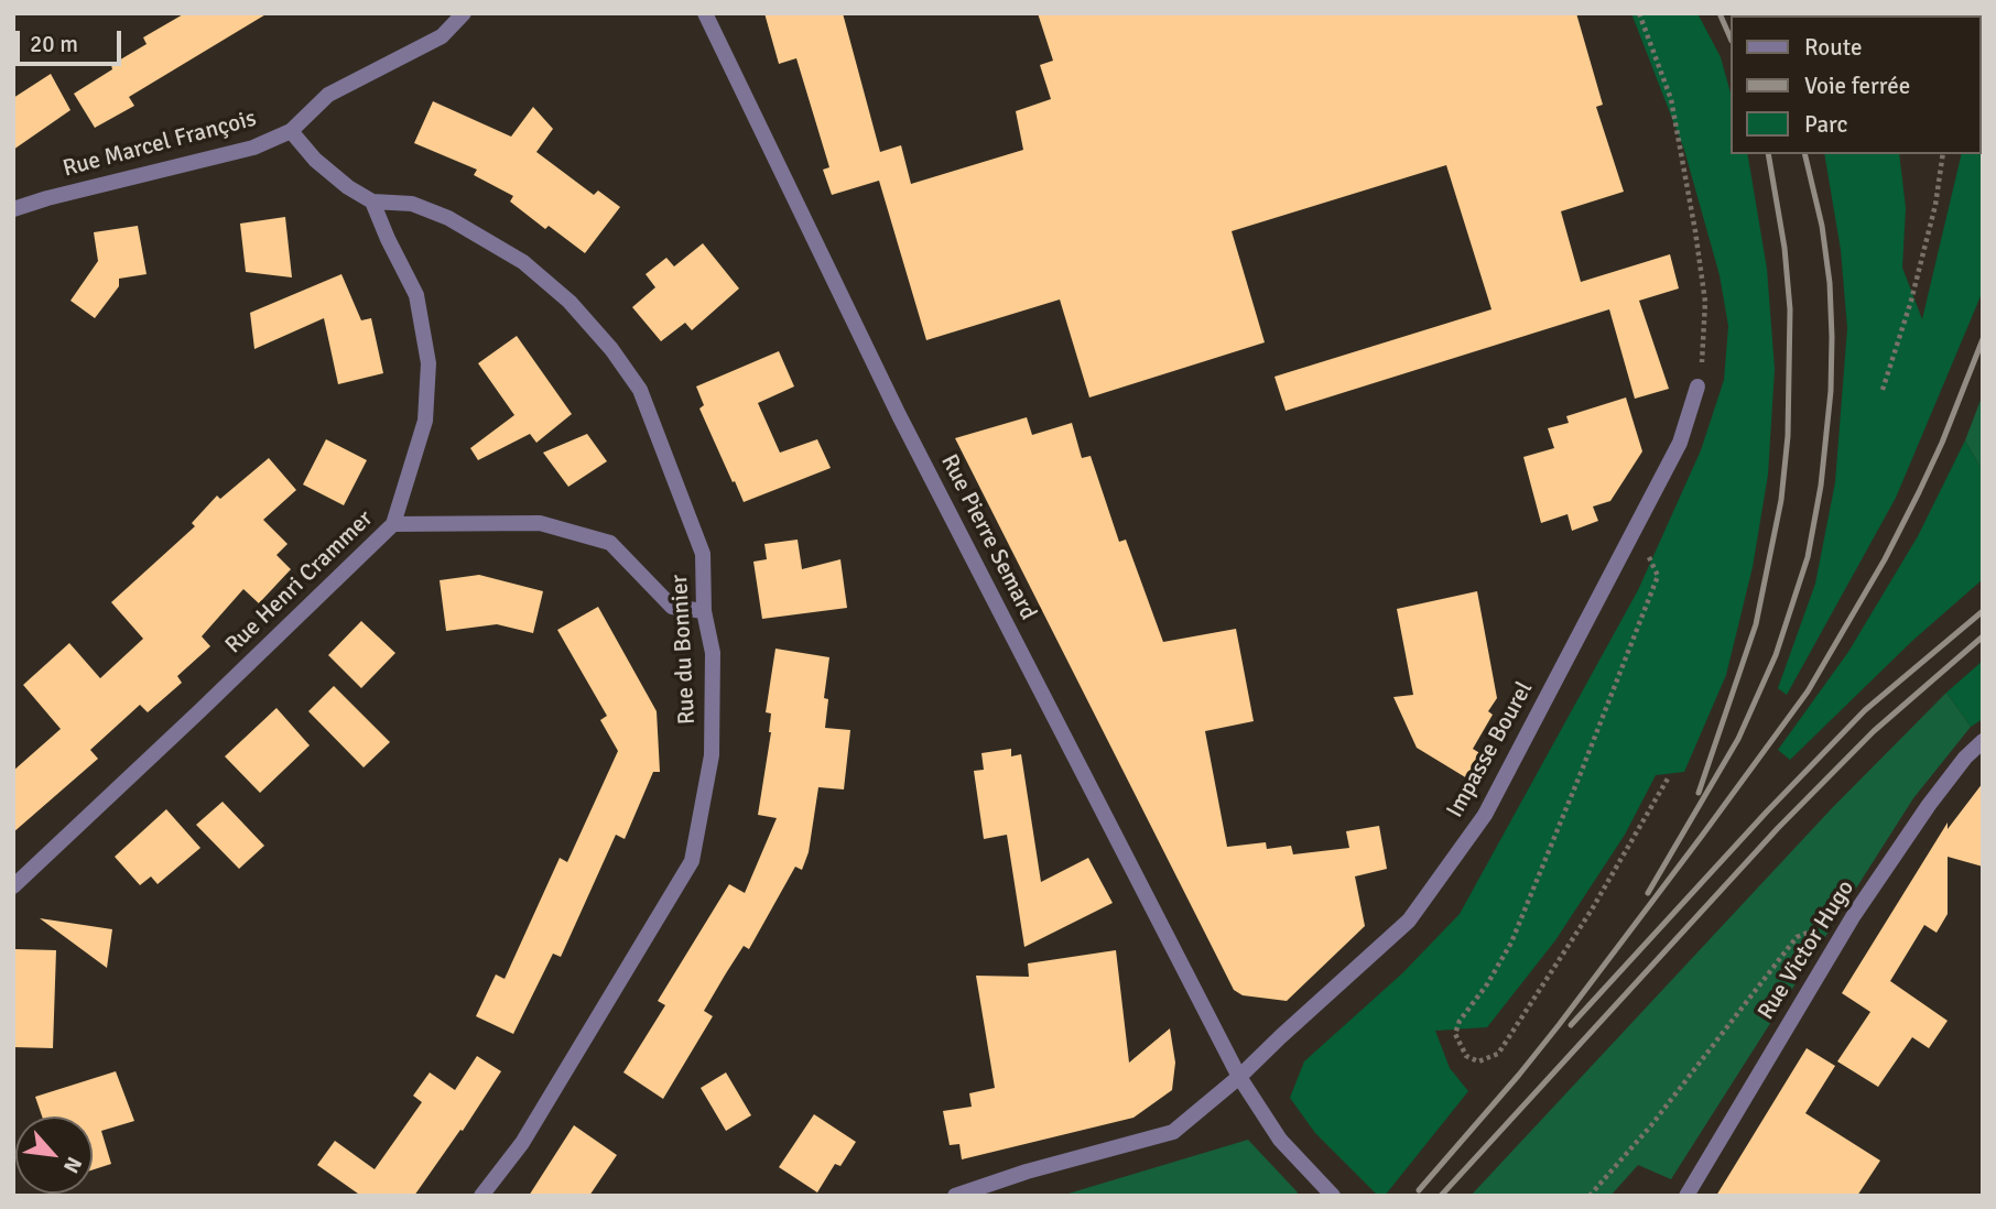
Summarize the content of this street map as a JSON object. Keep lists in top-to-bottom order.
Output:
{
  "streets": {
    "street": [
      "Rue Marcel François",
      "Rue Pierre Semard",
      "Rue Henri Crammer",
      "Rue du Bonnier",
      "Impasse Bourel",
      "Rue Victor Hugo"
    ]
  },
  "crossings": [
    ["Rue Pierre Semard", "Impasse Bourel"],
    ["Rue Henri Crammer", "Rue du Bonnier"]
  ],
  "legend": ["Route", "Voie ferrée", "Parc"],
  "scale_bar": "20 m",
  "north": "bottom right"
}
